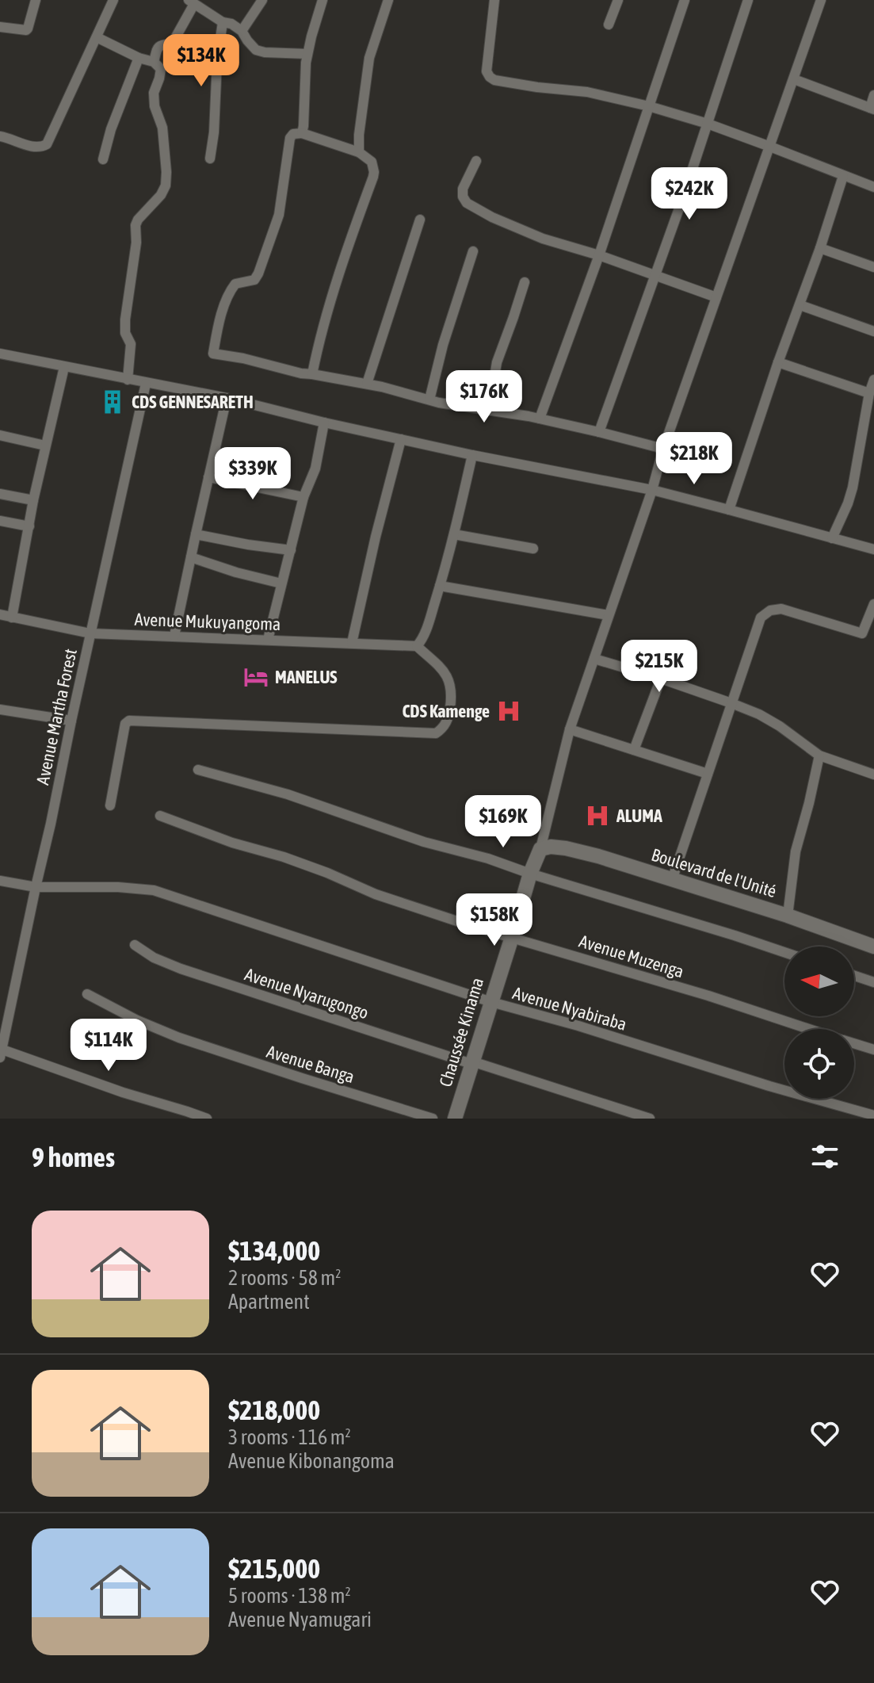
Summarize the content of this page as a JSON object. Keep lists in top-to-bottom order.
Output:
{
  "streets": {
    "street": [
      "Avenue Mukuyangoma",
      "Avenue Martha Forest",
      "Boulevard de l'Unité",
      "Avenue Muzenga",
      "Avenue Nyarugongo",
      "Avenue Nyabiraba",
      "Chaussée Kinama",
      "Avenue Banga"
    ]
  },
  "crossings": [
    ["Avenue Mukuyangoma", "Avenue Martha Forest"],
    ["Avenue Martha Forest", "Avenue Nyabiraba"],
    ["Boulevard de l'Unité", "Chaussée Kinama"],
    ["Avenue Muzenga", "Chaussée Kinama"],
    ["Avenue Nyarugongo", "Chaussée Kinama"],
    ["Avenue Nyabiraba", "Chaussée Kinama"]
  ],
  "places": {
    "building": ["CDS GENNESARETH"],
    "hotel": ["MANELUS"],
    "hospital": ["CDS Kamenge", "ALUMA"]
  },
  "north": "left",
  "page": {
    "price": [
      "$134K",
      "$242K",
      "$176K",
      "$218K",
      "$339K",
      "$215K",
      "$169K",
      "$158K",
      "$114K"
    ],
    "heading": "9 homes",
    "list": [
      {
        "name": "$134,000",
        "note": "2 rooms · 58 m² · Apartment"
      },
      {
        "name": "$218,000",
        "note": "3 rooms · 116 m² · Avenue Kibonangoma"
      },
      {
        "name": "$215,000",
        "note": "5 rooms · 138 m² · Avenue Nyamugari"
      }
    ]
  }
}
